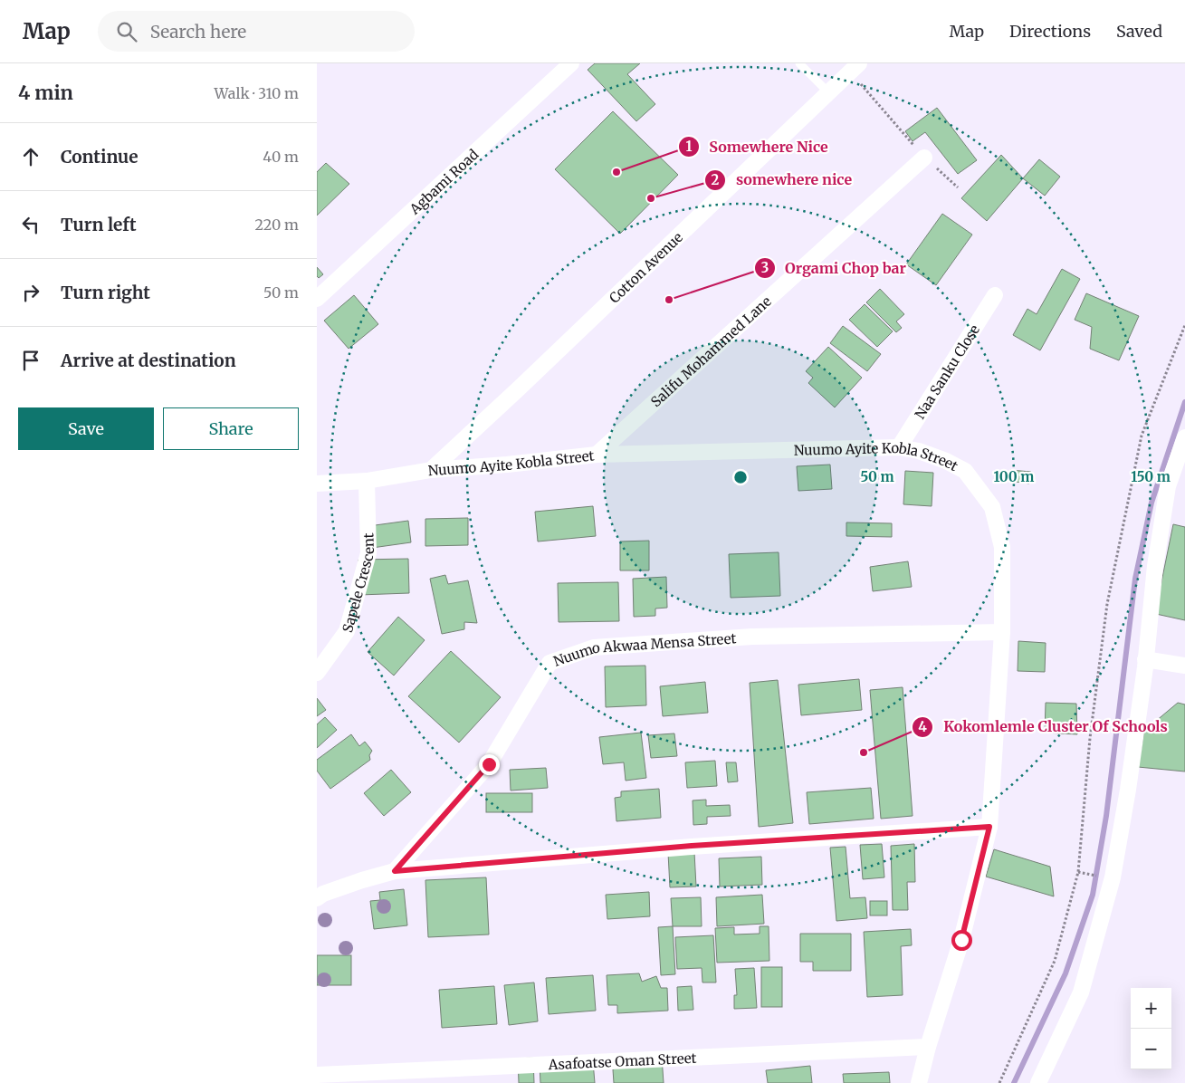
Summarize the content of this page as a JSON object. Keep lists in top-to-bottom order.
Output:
{
  "streets": {
    "street": [
      "Agbami Road",
      "Cotton Avenue",
      "Salifu Mohammed Lane",
      "Naa Sanku Close",
      "Nuumo Ayite Kobla Street",
      "Sapele Crescent",
      "Nuumo Akwaa Mensa Street",
      "Asafoatse Oman Street"
    ]
  },
  "crossings": [
    ["Cotton Avenue", "Nuumo Ayite Kobla Street"],
    ["Salifu Mohammed Lane", "Nuumo Ayite Kobla Street"],
    ["Naa Sanku Close", "Nuumo Ayite Kobla Street"],
    ["Nuumo Ayite Kobla Street", "Sapele Crescent"],
    ["Nuumo Ayite Kobla Street", "Nuumo Akwaa Mensa Street"],
    ["Nuumo Ayite Kobla Street", "Asafoatse Oman Street"]
  ],
  "places": [
    "Somewhere Nice",
    "somewhere nice",
    "Orgami Chop bar",
    "Kokomlemle Cluster Of Schools"
  ],
  "page": {
    "header": "Map",
    "search": "Search here",
    "nav": ["Map", "Directions", "Saved"],
    "heading": ["4 min", "Walk · 310 m"],
    "list": [
      ["Continue", "40 m"],
      ["Turn left", "220 m"],
      ["Turn right", "50 m"],
      "Arrive at destination"
    ],
    "buttons": ["Save", "Share"],
    "map_buttons": ["+", "−"]
  },
  "rings": ["50 m", "100 m", "150 m"]
}
